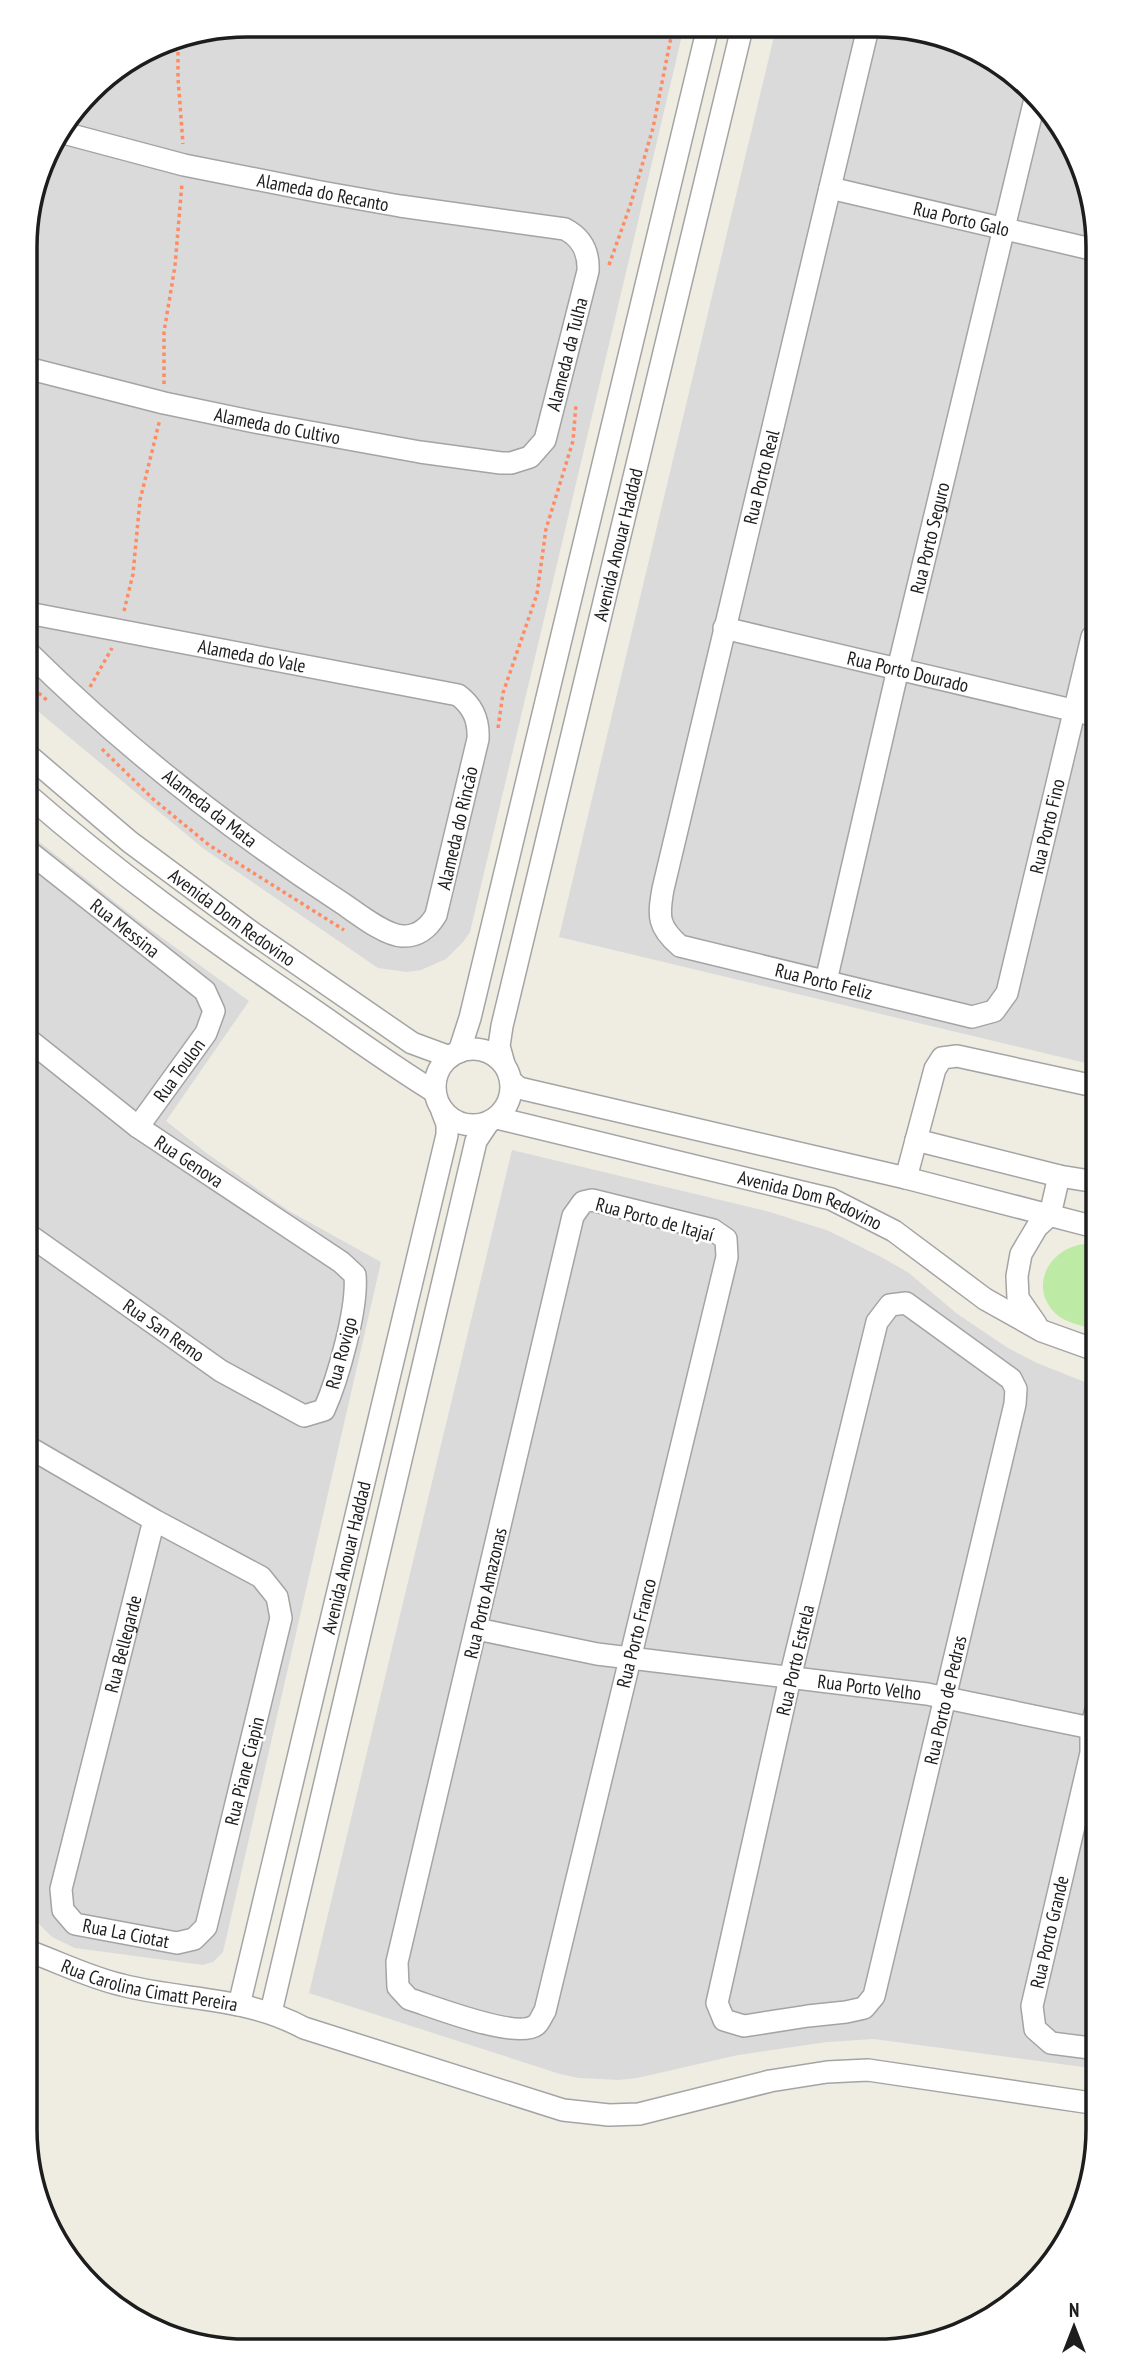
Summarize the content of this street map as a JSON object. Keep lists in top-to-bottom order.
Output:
{
  "streets": {
    "street": [
      "Alameda do Recanto",
      "Rua Porto Galo",
      "Alameda da Tulha",
      "Alameda do Cultivo",
      "Rua Porto Real",
      "Rua Porto Seguro",
      "Avenida Anouar Haddad",
      "Alameda do Vale",
      "Rua Porto Dourado",
      "Alameda da Mata",
      "Rua Porto Fino",
      "Alameda do Rincão",
      "Avenida Dom Redovino",
      "Rua Messina",
      "Rua Porto Feliz",
      "Rua Toulon",
      "Rua Genova",
      "Rua Porto de Itajaí",
      "Rua San Remo",
      "Rua Rovigo",
      "Rua Porto Amazonas",
      "Rua Porto Franco",
      "Rua Bellegarde",
      "Rua Porto Estrela",
      "Rua Porto Velho",
      "Rua Porto de Pedras",
      "Rua Piane Ciapin",
      "Rua Porto Grande",
      "Rua La Ciotat",
      "Rua Carolina Cimatt Pereira"
    ]
  },
  "crossings": [
    ["Alameda do Recanto", "Alameda da Tulha"],
    ["Rua Porto Galo", "Rua Porto Real"],
    ["Rua Porto Galo", "Rua Porto Seguro"],
    ["Alameda da Tulha", "Alameda do Cultivo"],
    ["Rua Porto Real", "Rua Porto Dourado"],
    ["Rua Porto Real", "Rua Porto Feliz"],
    ["Rua Porto Seguro", "Rua Porto Dourado"],
    ["Rua Porto Seguro", "Rua Porto Feliz"],
    ["Avenida Anouar Haddad", "Avenida Dom Redovino"],
    ["Avenida Anouar Haddad", "Rua Carolina Cimatt Pereira"],
    ["Alameda do Vale", "Alameda do Rincão"],
    ["Rua Porto Dourado", "Rua Porto Fino"],
    ["Alameda da Mata", "Alameda do Rincão"],
    ["Rua Porto Fino", "Rua Porto Feliz"],
    ["Rua Messina", "Rua Toulon"],
    ["Rua Toulon", "Rua Genova"],
    ["Rua Genova", "Rua Rovigo"],
    ["Rua Porto de Itajaí", "Rua Porto Amazonas"],
    ["Rua Porto de Itajaí", "Rua Porto Franco"],
    ["Rua San Remo", "Rua Rovigo"],
    ["Rua Porto Amazonas", "Rua Porto Franco"],
    ["Rua Porto Amazonas", "Rua Porto Velho"],
    ["Rua Porto Franco", "Rua Porto Velho"],
    ["Rua Bellegarde", "Rua Piane Ciapin"],
    ["Rua Bellegarde", "Rua La Ciotat"],
    ["Rua Porto Estrela", "Rua Porto Velho"],
    ["Rua Porto Estrela", "Rua Porto de Pedras"],
    ["Rua Porto Velho", "Rua Porto de Pedras"],
    ["Rua Piane Ciapin", "Rua La Ciotat"]
  ],
  "north": "top"
}
